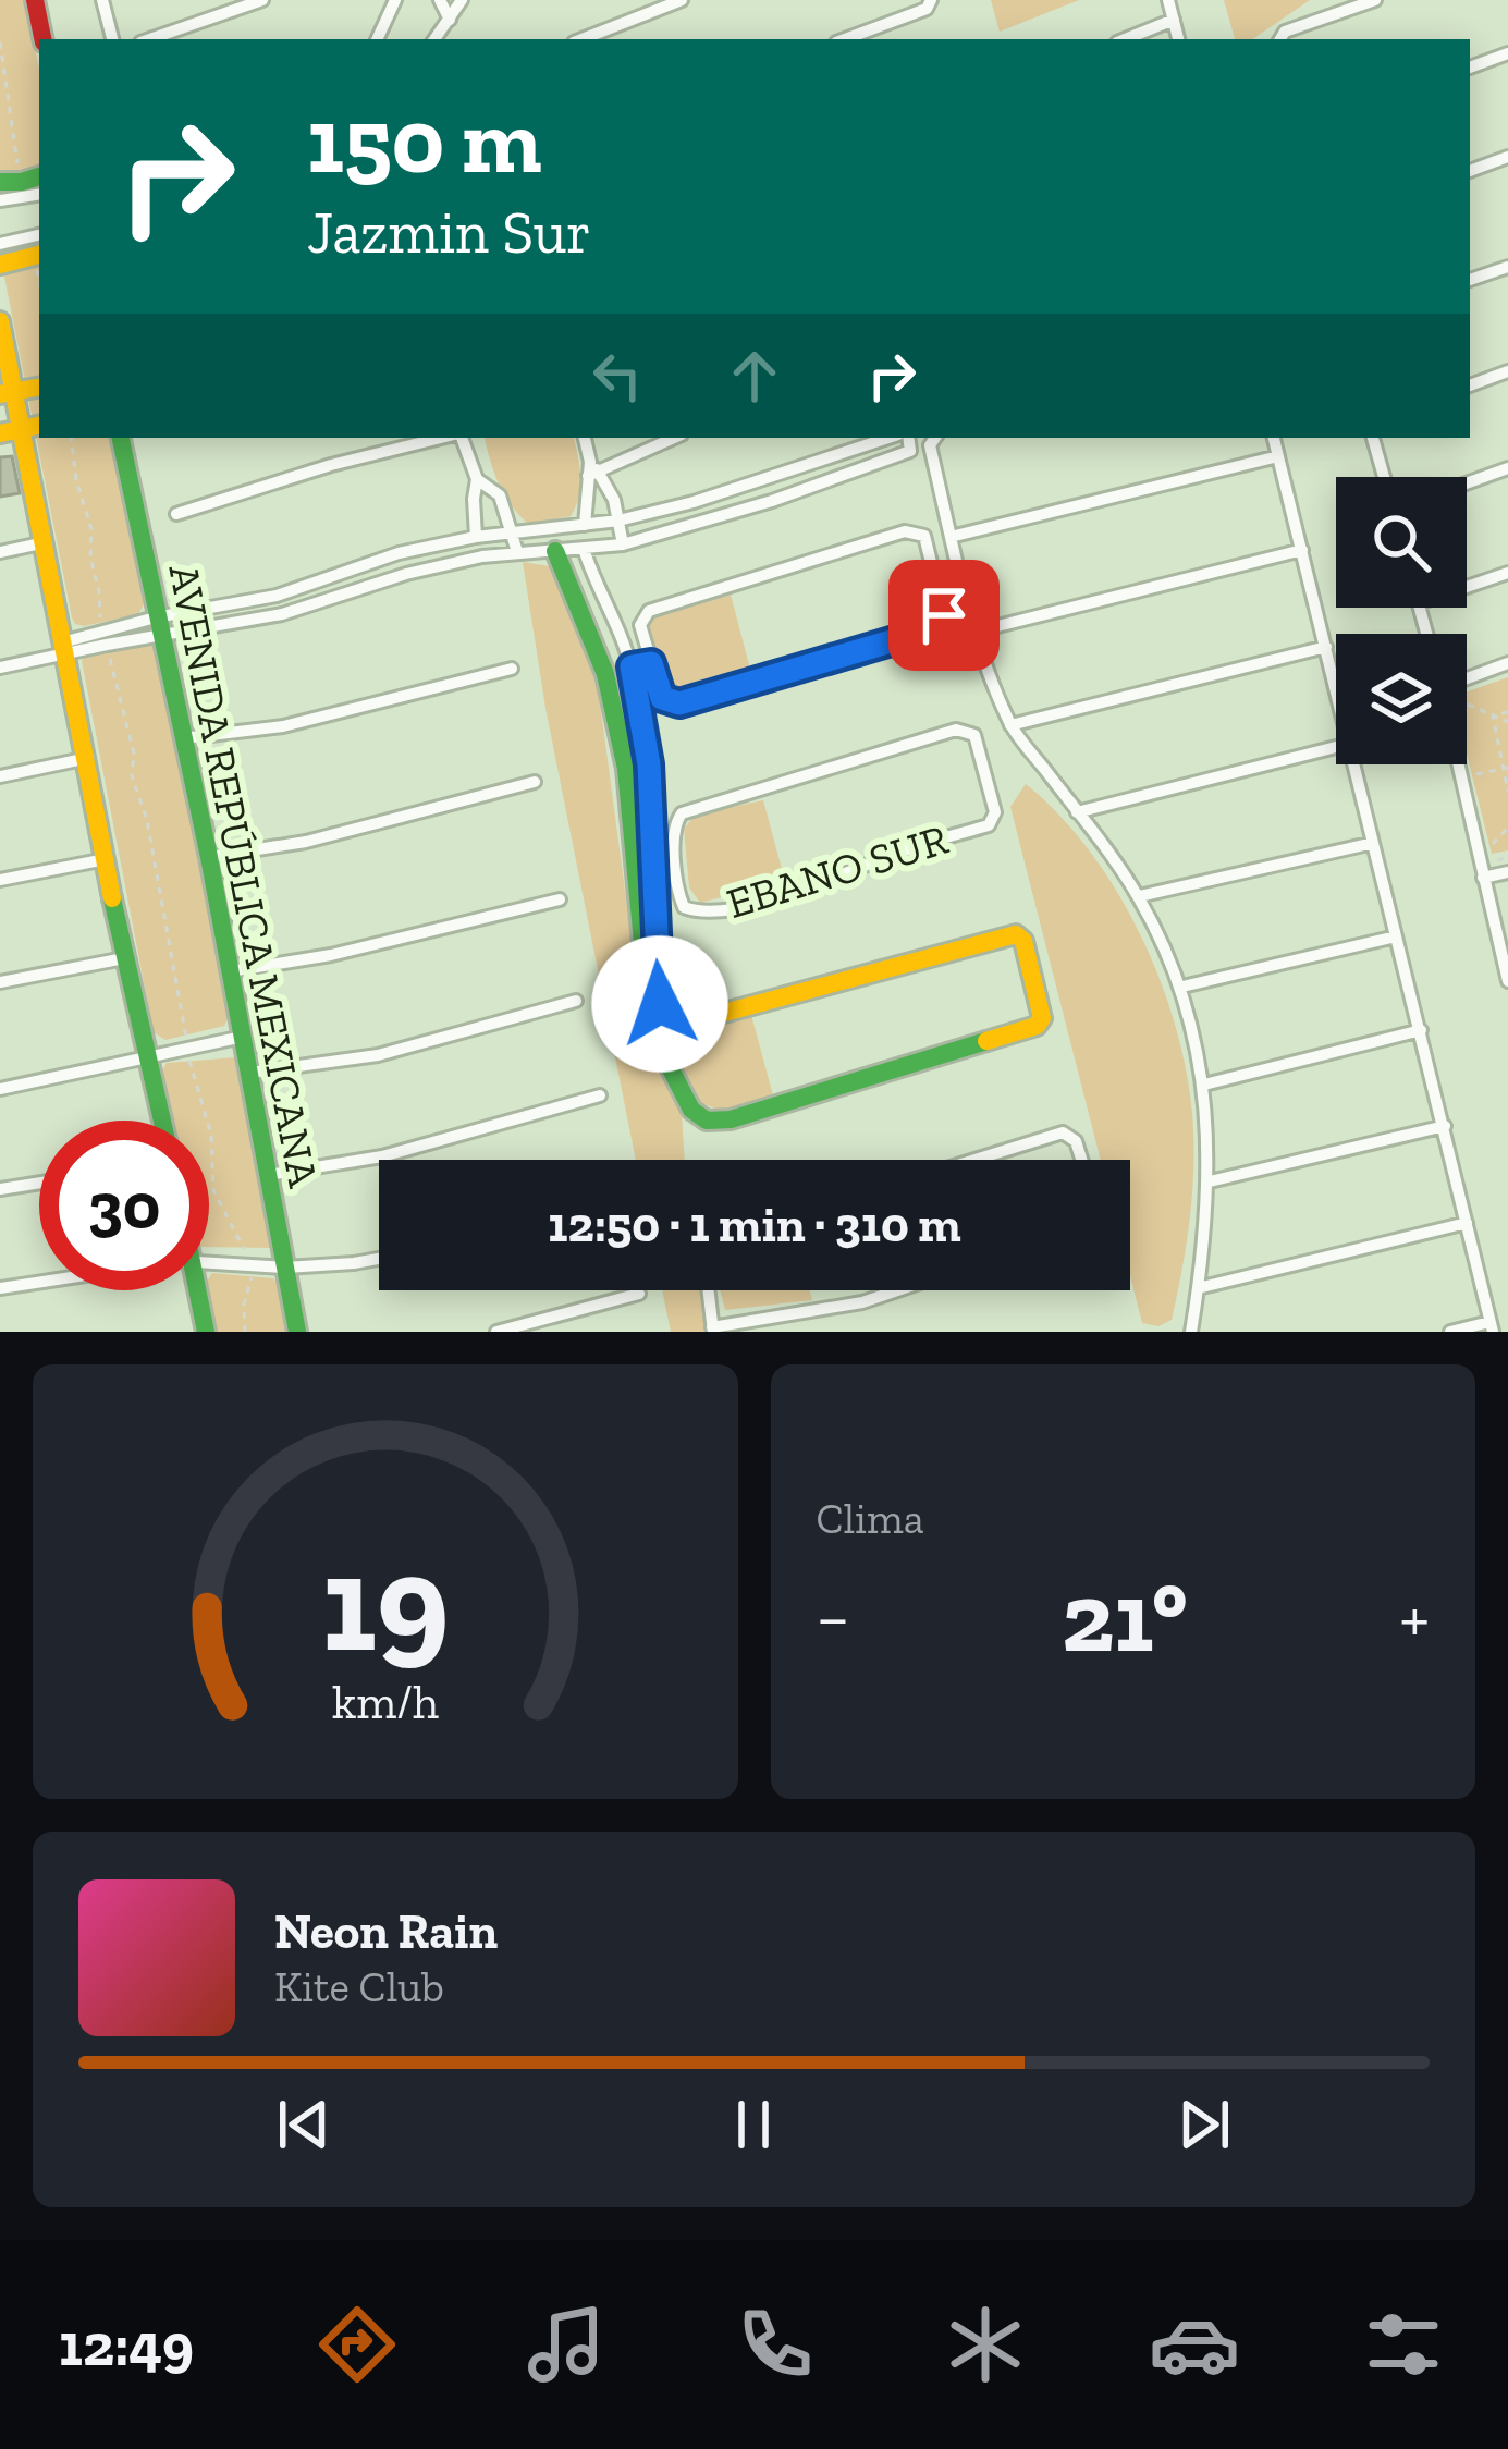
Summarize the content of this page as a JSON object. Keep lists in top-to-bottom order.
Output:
{
  "streets": {
    "main road": ["AVENIDA REPÚBLICA MEXICANA"],
    "street": ["EBANO SUR"]
  },
  "page": {
    "turn": ["150 m", "Jazmin Sur"],
    "limit": "30",
    "trip": "12:50 · 1 min · 310 m",
    "tile": "Clima",
    "heat": ["−", "21°", "+"],
    "song": ["Neon Rain", "Kite Club"],
    "tabs": "12:49",
    "gauge": ["19", "km/h"]
  }
}
